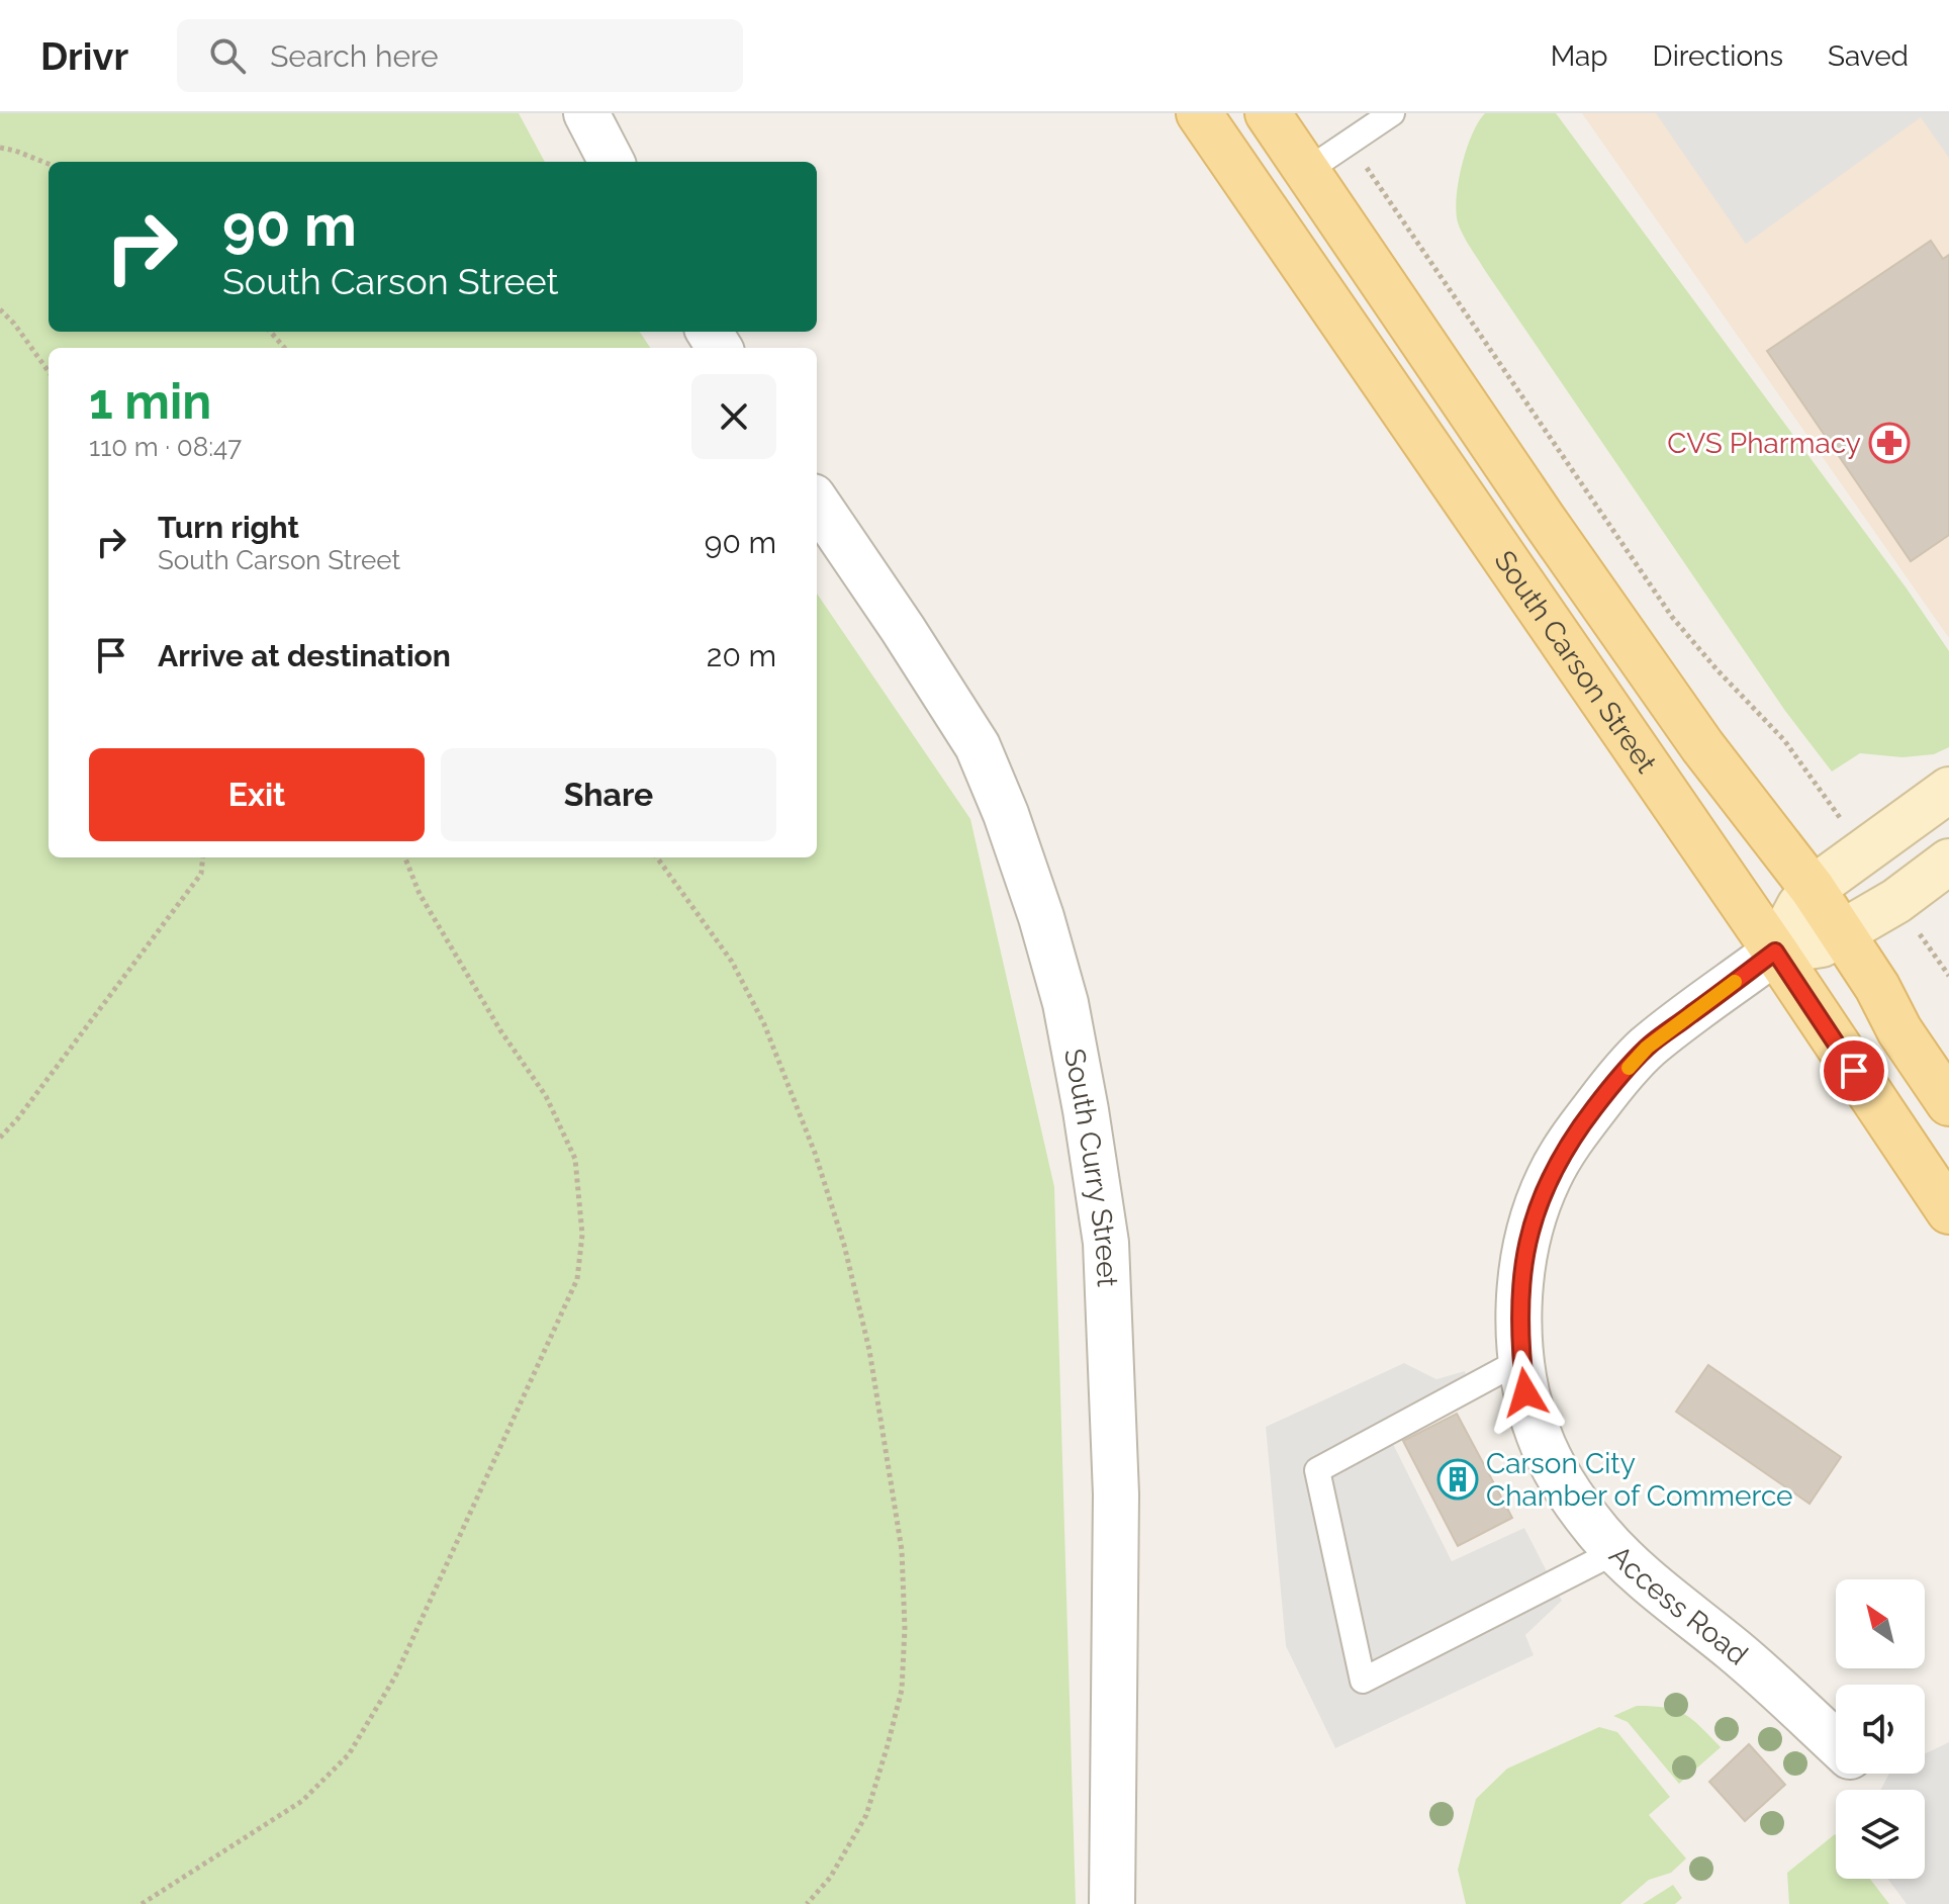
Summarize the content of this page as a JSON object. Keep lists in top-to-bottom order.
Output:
{
  "streets": {
    "main road": ["South Carson Street"],
    "street": ["South Curry Street", "Access Road"]
  },
  "crossings": [
    ["South Carson Street", "Access Road"]
  ],
  "places": {
    "pharmacy": ["CVS Pharmacy"],
    "building": ["Carson City Chamber of Commerce"]
  },
  "north": "top left",
  "page": {
    "header": "Drivr",
    "search": "Search here",
    "nav": ["Map", "Directions", "Saved"],
    "turn": ["90 m", "South Carson Street"],
    "heading": ["1 min", "110 m · 08:47"],
    "list": [
      {
        "name": "Turn right",
        "note": "South Carson Street",
        "value": "90 m"
      },
      {
        "name": "Arrive at destination",
        "value": "20 m"
      }
    ],
    "buttons": ["Exit", "Share"]
  }
}
